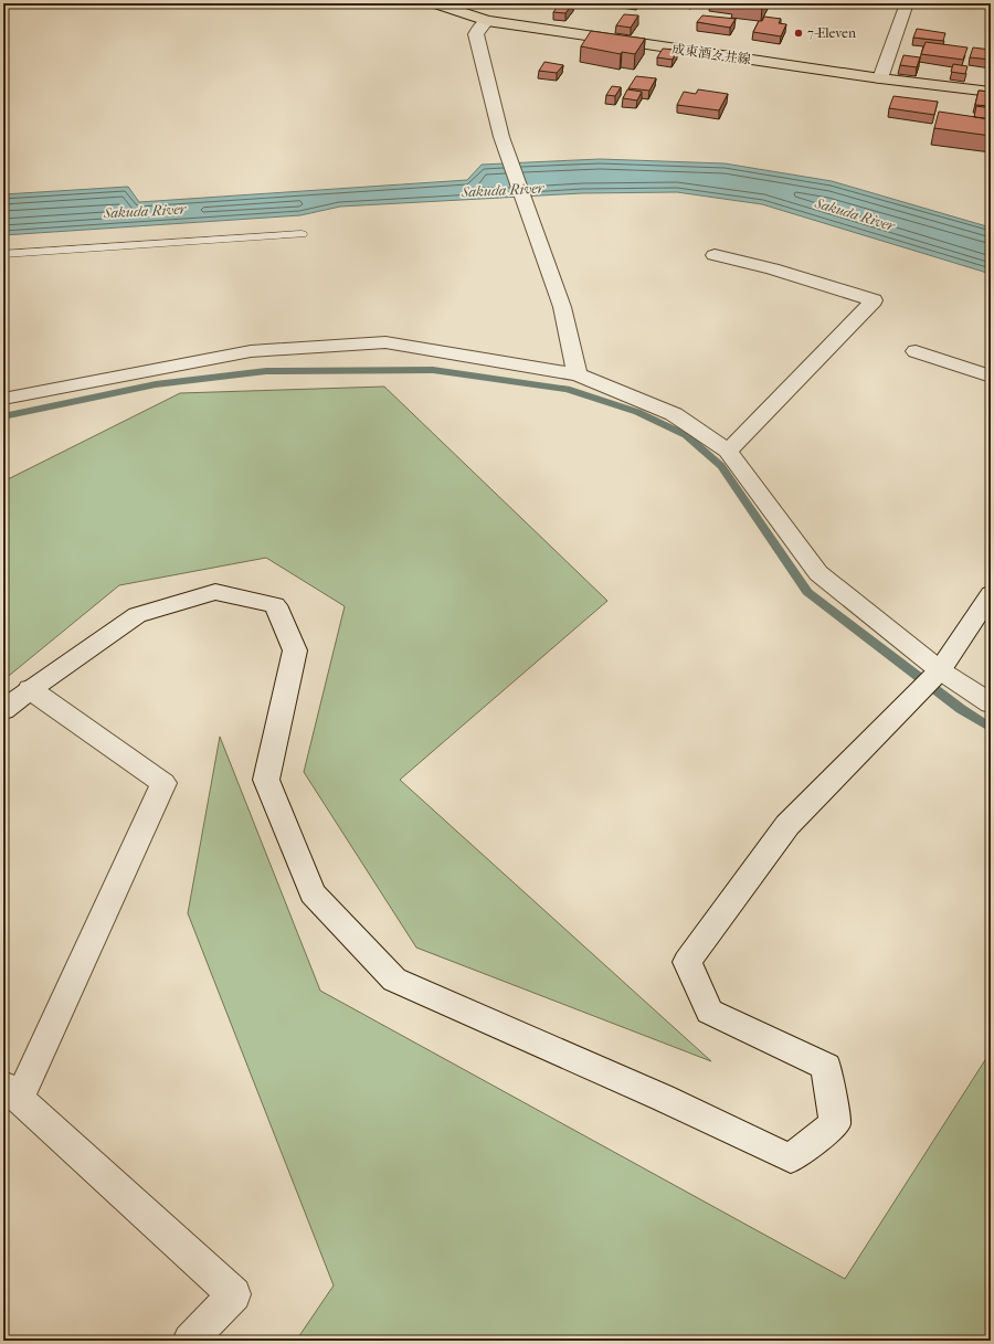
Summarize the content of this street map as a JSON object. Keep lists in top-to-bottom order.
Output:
{
  "streets": {
    "main road": ["成東酒々井線"]
  },
  "water": ["Sakuda River"],
  "places": ["7-Eleven"]
}
